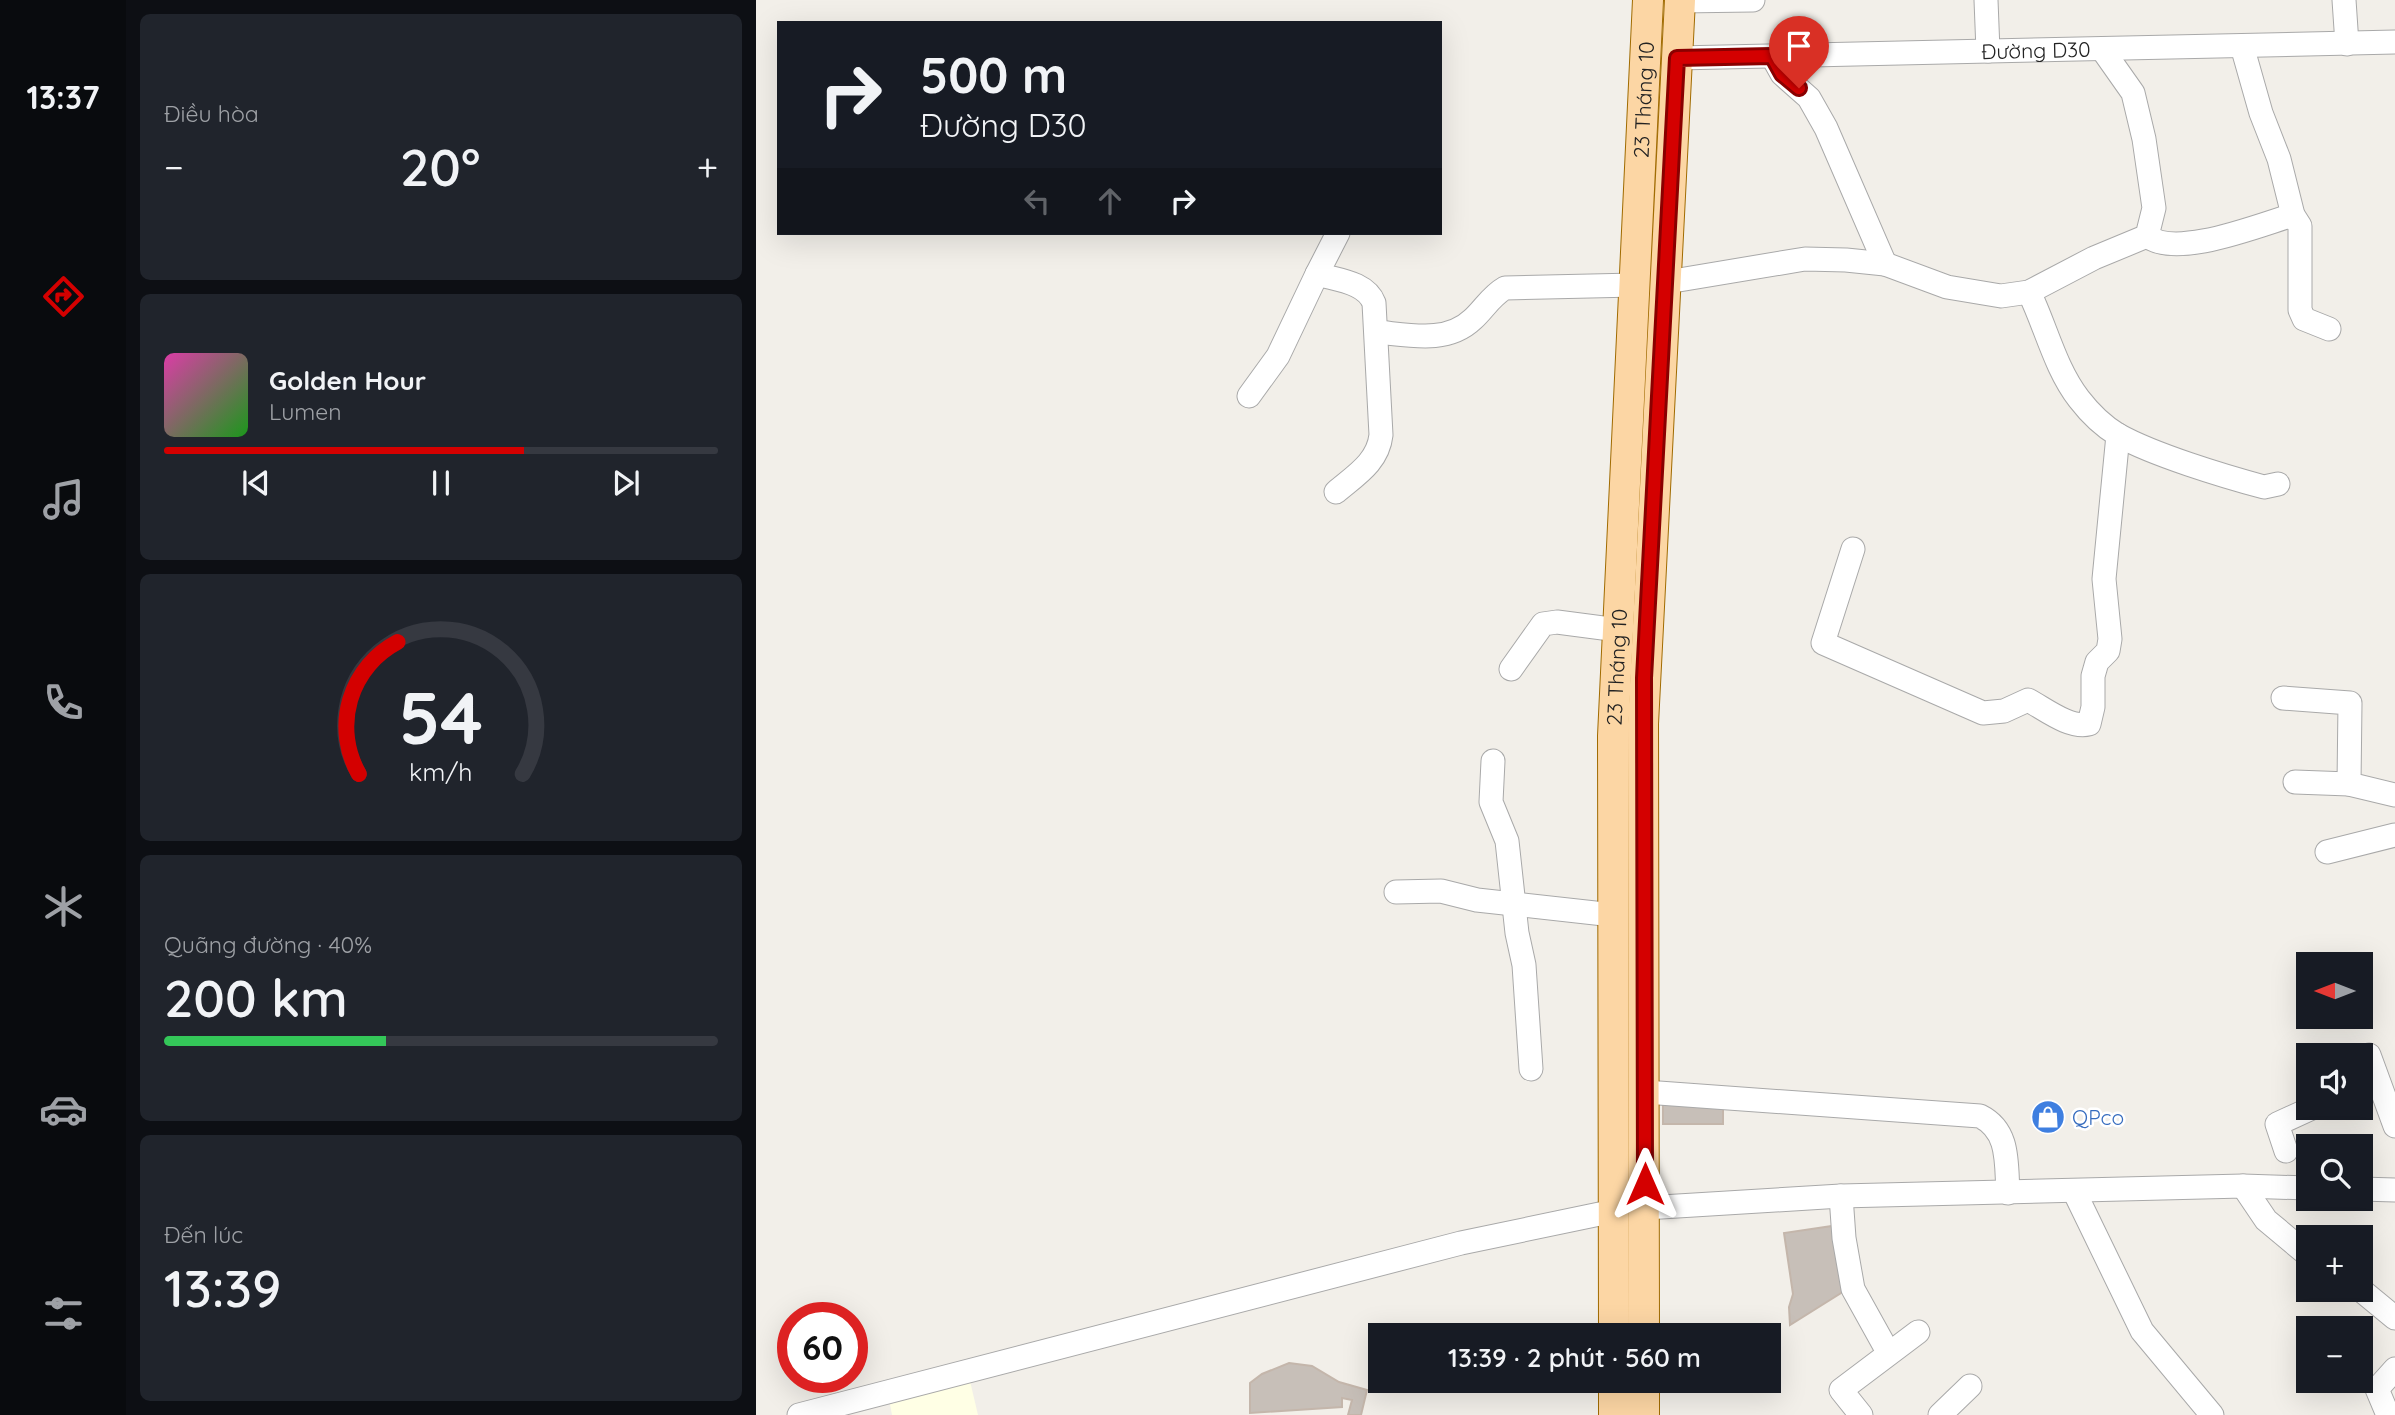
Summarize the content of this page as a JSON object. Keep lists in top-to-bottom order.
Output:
{
  "streets": {
    "main road": ["23 Tháng 10"],
    "street": ["Đường D30"]
  },
  "crossings": [
    ["Đường D30", "23 Tháng 10"]
  ],
  "places": {
    "shop": ["QPco"]
  },
  "north": "left",
  "page": {
    "tabs": "13:37",
    "tile": [
      "Điều hòa",
      ["Quãng đường · 40%", "200 km"],
      ["Đến lúc", "13:39"]
    ],
    "turn": ["500 m", "Đường D30"],
    "heat": ["−", "20°", "+"],
    "song": ["Golden Hour", "Lumen"],
    "map_buttons": ["+", "−"],
    "limit": "60",
    "trip": "13:39 · 2 phút · 560 m",
    "gauge": ["54", "km/h"]
  }
}
